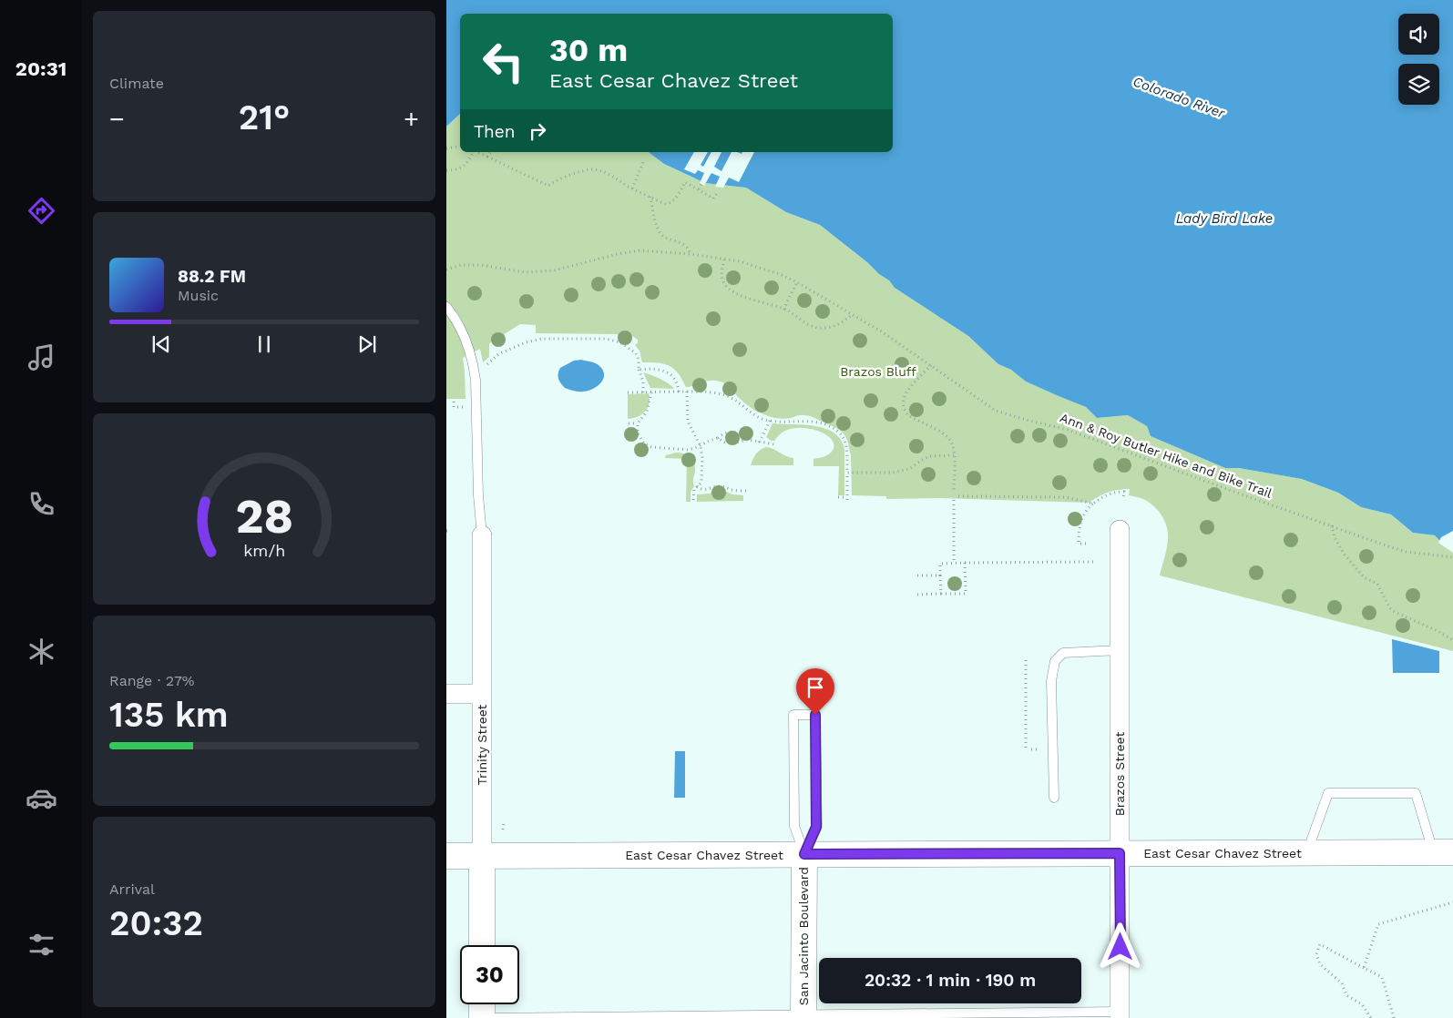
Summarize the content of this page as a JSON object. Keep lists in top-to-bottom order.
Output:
{
  "streets": {
    "main road": ["Trinity Street", "East Cesar Chavez Street", "San Jacinto Boulevard"],
    "street": ["Brazos Street"],
    "path": ["Ann & Roy Butler Hike and Bike Trail"]
  },
  "crossings": [
    ["Trinity Street", "East Cesar Chavez Street"],
    ["Brazos Street", "East Cesar Chavez Street"],
    ["East Cesar Chavez Street", "San Jacinto Boulevard"]
  ],
  "water": ["Colorado River", "Lady Bird Lake"],
  "parks": ["Brazos Bluff"],
  "page": {
    "tabs": "20:31",
    "tile": [
      "Climate",
      ["Range · 27%", "135 km"],
      ["Arrival", "20:32"]
    ],
    "turn": ["30 m", "East Cesar Chavez Street"],
    "heat": ["−", "21°", "+"],
    "then": "Then",
    "song": ["88.2 FM", "Music"],
    "limit": "30",
    "trip": "20:32 · 1 min · 190 m",
    "gauge": ["28", "km/h"]
  }
}
